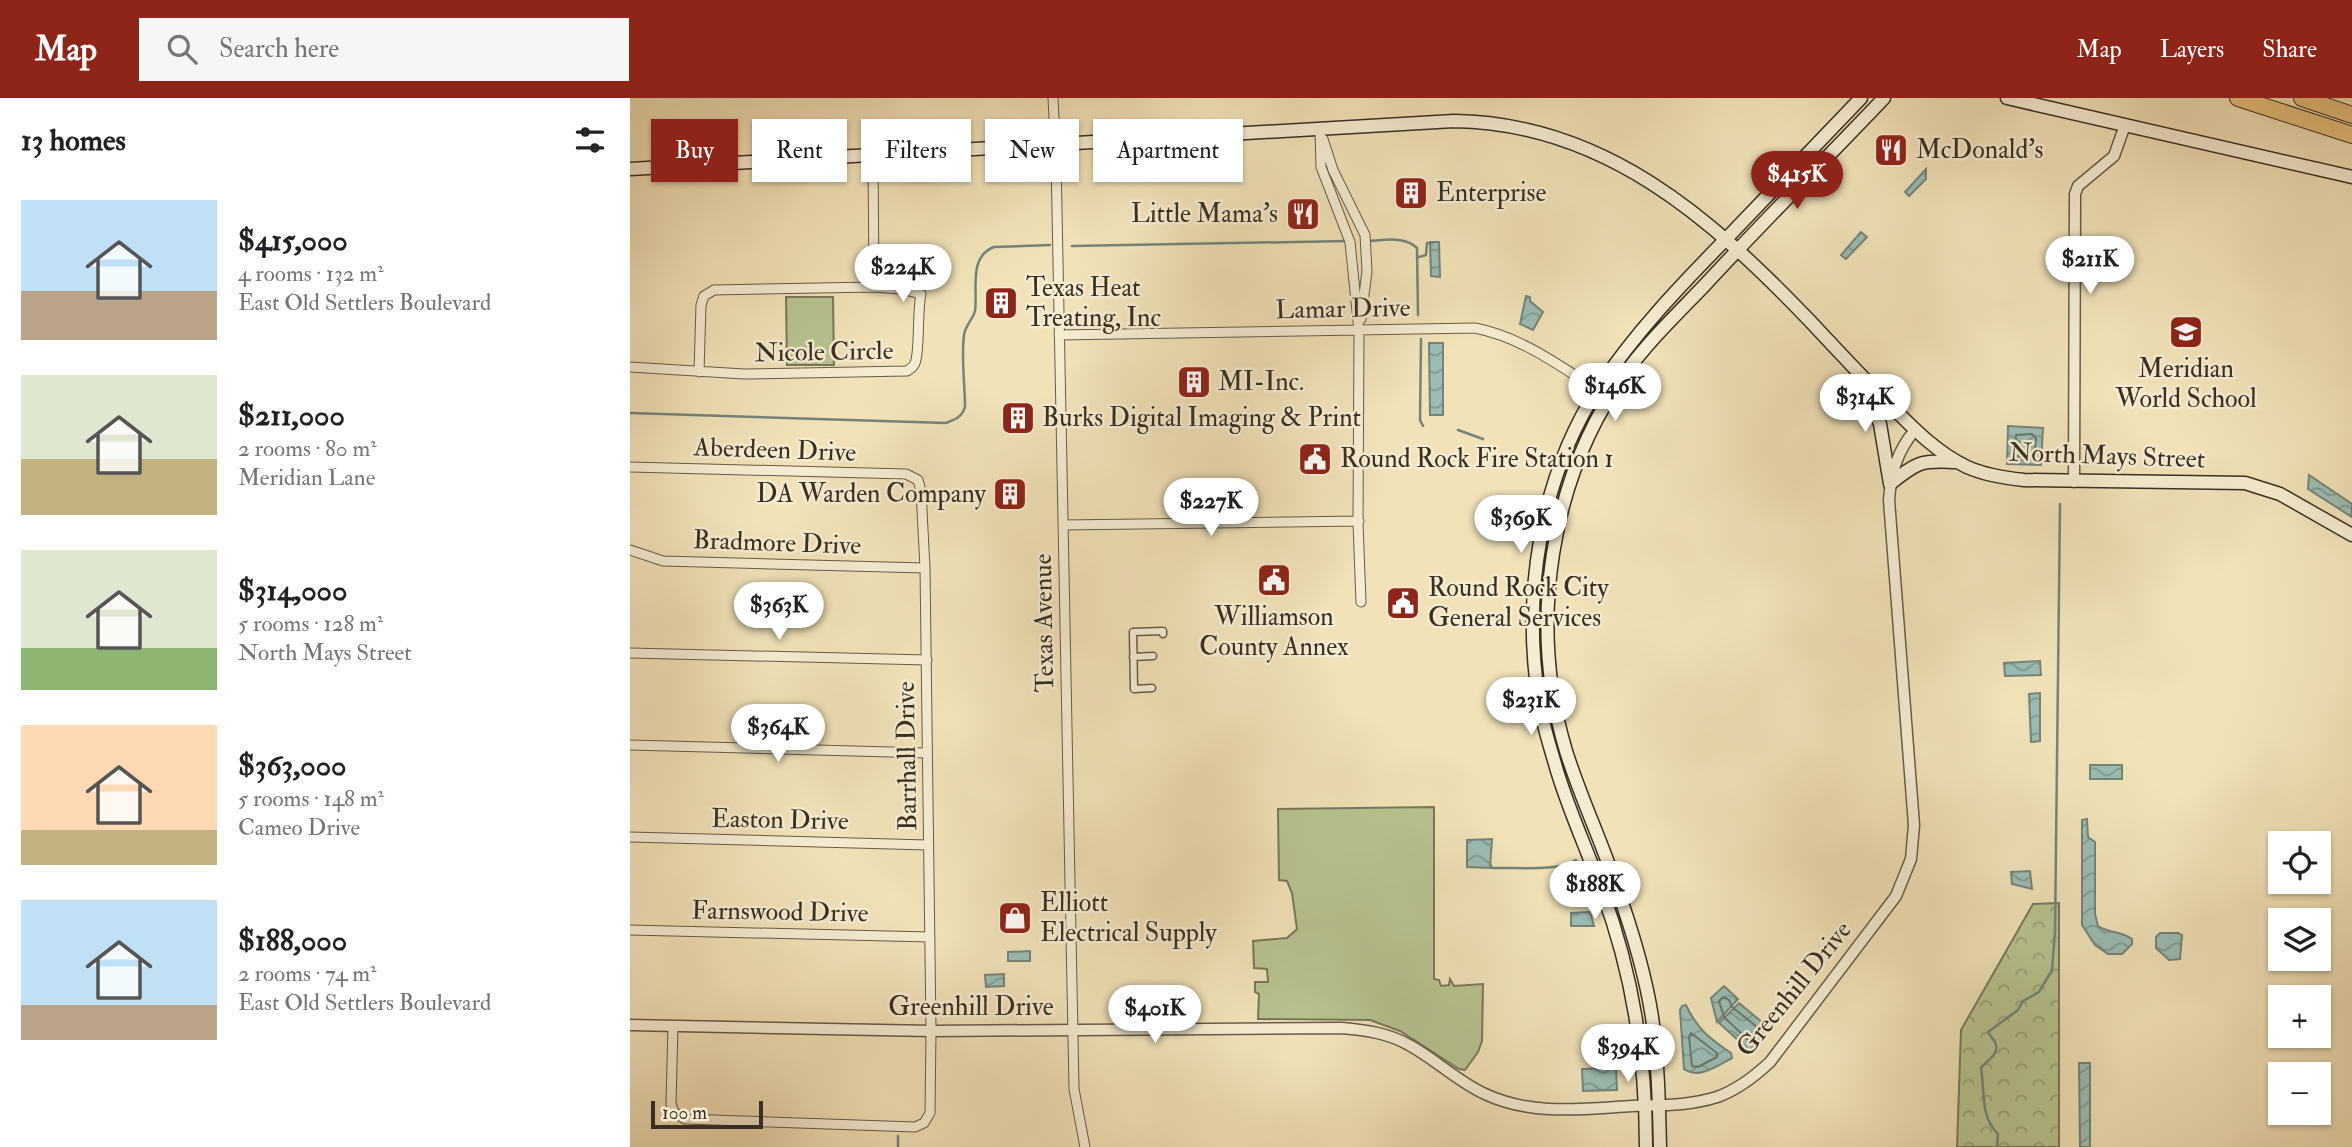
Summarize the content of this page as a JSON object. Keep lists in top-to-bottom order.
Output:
{
  "streets": {
    "main road": ["North Mays Street"],
    "street": [
      "Lamar Drive",
      "Nicole Circle",
      "Aberdeen Drive",
      "Bradmore Drive",
      "Texas Avenue",
      "Barrhall Drive",
      "Easton Drive",
      "Farnswood Drive",
      "Greenhill Drive"
    ]
  },
  "crossings": [
    ["Lamar Drive", "Texas Avenue"],
    ["Aberdeen Drive", "Barrhall Drive"],
    ["North Mays Street", "Greenhill Drive"],
    ["Bradmore Drive", "Barrhall Drive"],
    ["Texas Avenue", "Greenhill Drive"],
    ["Barrhall Drive", "Easton Drive"],
    ["Barrhall Drive", "Farnswood Drive"],
    ["Barrhall Drive", "Greenhill Drive"]
  ],
  "places": {
    "restaurant": ["McDonald's", "Little Mama's"],
    "building": [
      "Enterprise",
      "Texas Heat Treating, Inc",
      "MI-Inc.",
      "Burks Digital Imaging & Print",
      "DA Warden Company"
    ],
    "school or university": ["Meridian World School"],
    "public building": ["Round Rock Fire Station 1", "Williamson County Annex", "Round Rock City General Services"],
    "shop": ["Elliott Electrical Supply"]
  },
  "scale_bar": "100 m",
  "page": {
    "header": "Map",
    "search": "Search here",
    "nav": ["Map", "Layers", "Share"],
    "heading": "13 homes",
    "chip": [
      "Buy",
      "Rent",
      "Filters",
      "New",
      "Apartment"
    ],
    "price": [
      "$415K",
      "$211K",
      "$224K",
      "$146K",
      "$314K",
      "$227K",
      "$369K",
      "$363K",
      "$231K",
      "$364K",
      "$188K",
      "$401K",
      "$394K"
    ],
    "list": [
      {
        "name": "$415,000",
        "note": "4 rooms · 132 m² · East Old Settlers Boulevard"
      },
      {
        "name": "$211,000",
        "note": "2 rooms · 80 m² · Meridian Lane"
      },
      {
        "name": "$314,000",
        "note": "5 rooms · 128 m² · North Mays Street"
      },
      {
        "name": "$363,000",
        "note": "5 rooms · 148 m² · Cameo Drive"
      },
      {
        "name": "$188,000",
        "note": "2 rooms · 74 m² · East Old Settlers Boulevard"
      }
    ],
    "map_buttons": ["+", "−"],
    "scale": "100 m"
  }
}
